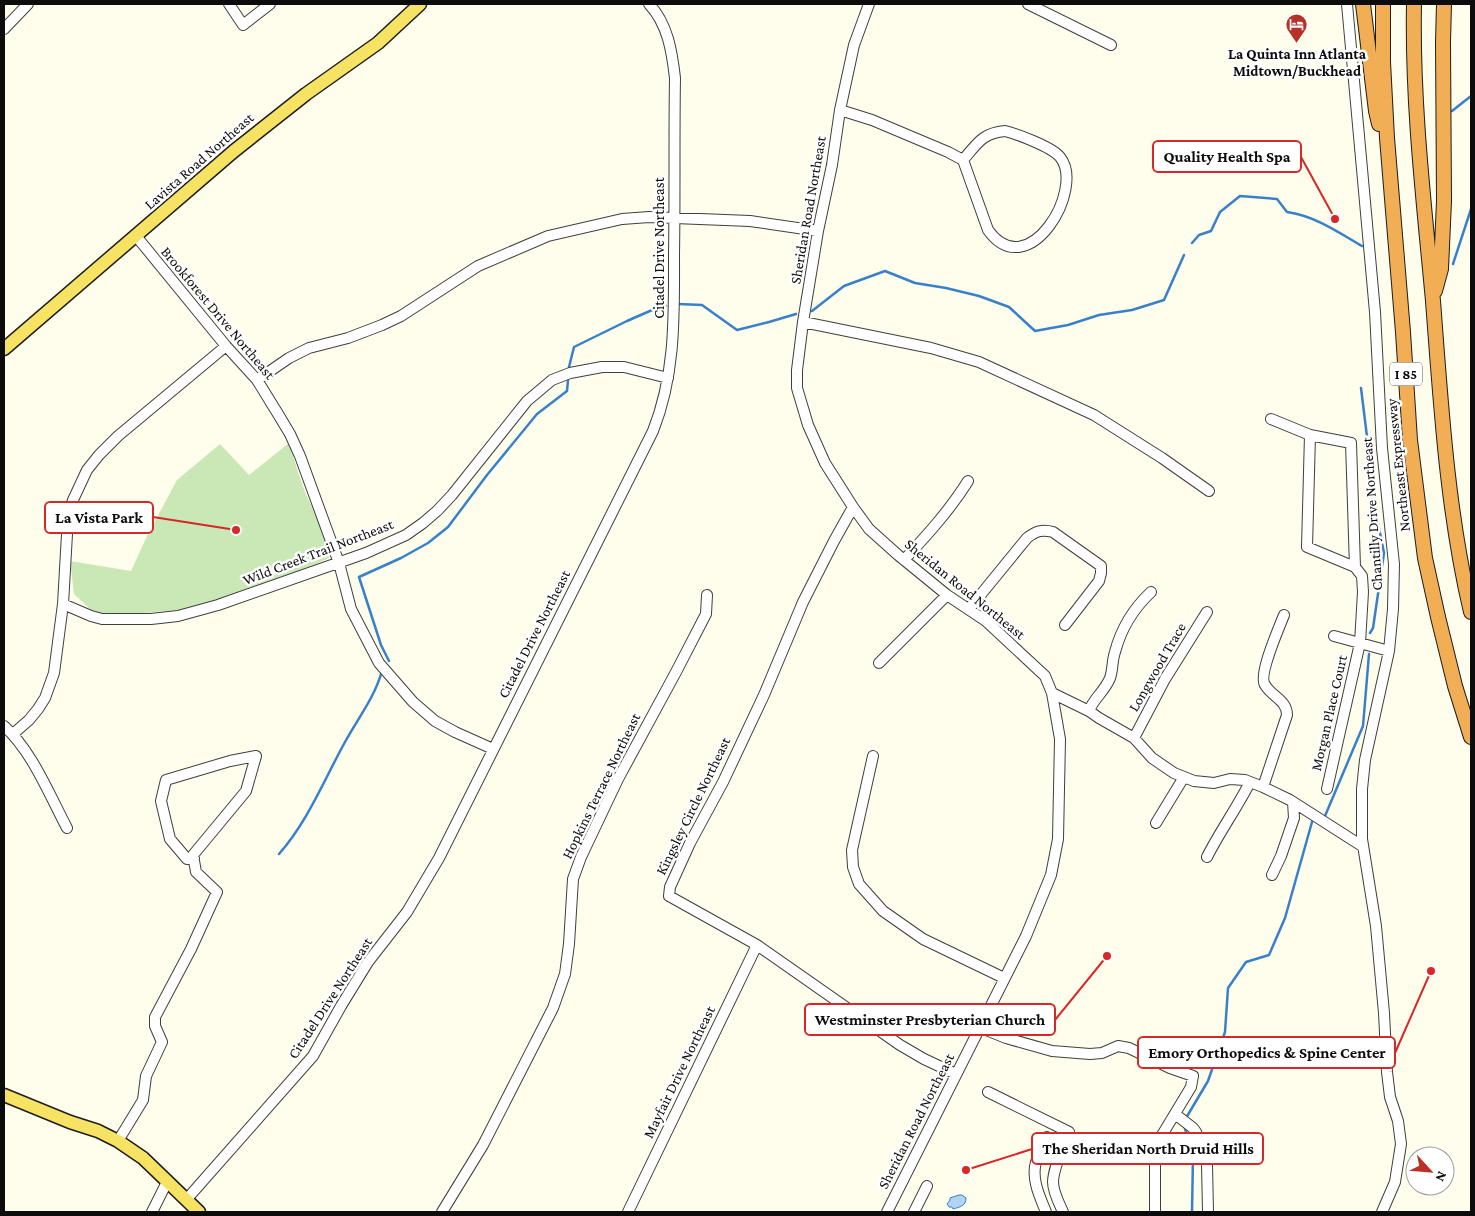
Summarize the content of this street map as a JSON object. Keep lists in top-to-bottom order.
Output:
{
  "streets": {
    "highway": ["I 85", "Northeast Expressway"],
    "main road": ["Lavista Road Northeast"],
    "street": [
      "Sheridan Road Northeast",
      "Citadel Drive Northeast",
      "Brookforest Drive Northeast",
      "Chantilly Drive Northeast",
      "Wild Creek Trail Northeast",
      "Longwood Trace",
      "Morgan Place Court",
      "Hopkins Terrace Northeast",
      "Kingsley Circle Northeast",
      "Mayfair Drive Northeast"
    ]
  },
  "crossings": [
    ["Lavista Road Northeast", "Brookforest Drive Northeast"],
    ["Sheridan Road Northeast", "Kingsley Circle Northeast"],
    ["Citadel Drive Northeast", "Brookforest Drive Northeast"],
    ["Citadel Drive Northeast", "Wild Creek Trail Northeast"],
    ["Brookforest Drive Northeast", "Wild Creek Trail Northeast"],
    ["Chantilly Drive Northeast", "Morgan Place Court"],
    ["Kingsley Circle Northeast", "Mayfair Drive Northeast"]
  ],
  "places": {
    "hotel": ["La Quinta Inn Atlanta Midtown/Buckhead"],
    "other": [
      "Quality Health Spa",
      "La Vista Park",
      "Westminster Presbyterian Church",
      "Emory Orthopedics & Spine Center",
      "The Sheridan North Druid Hills"
    ]
  },
  "north": "bottom right"
}
